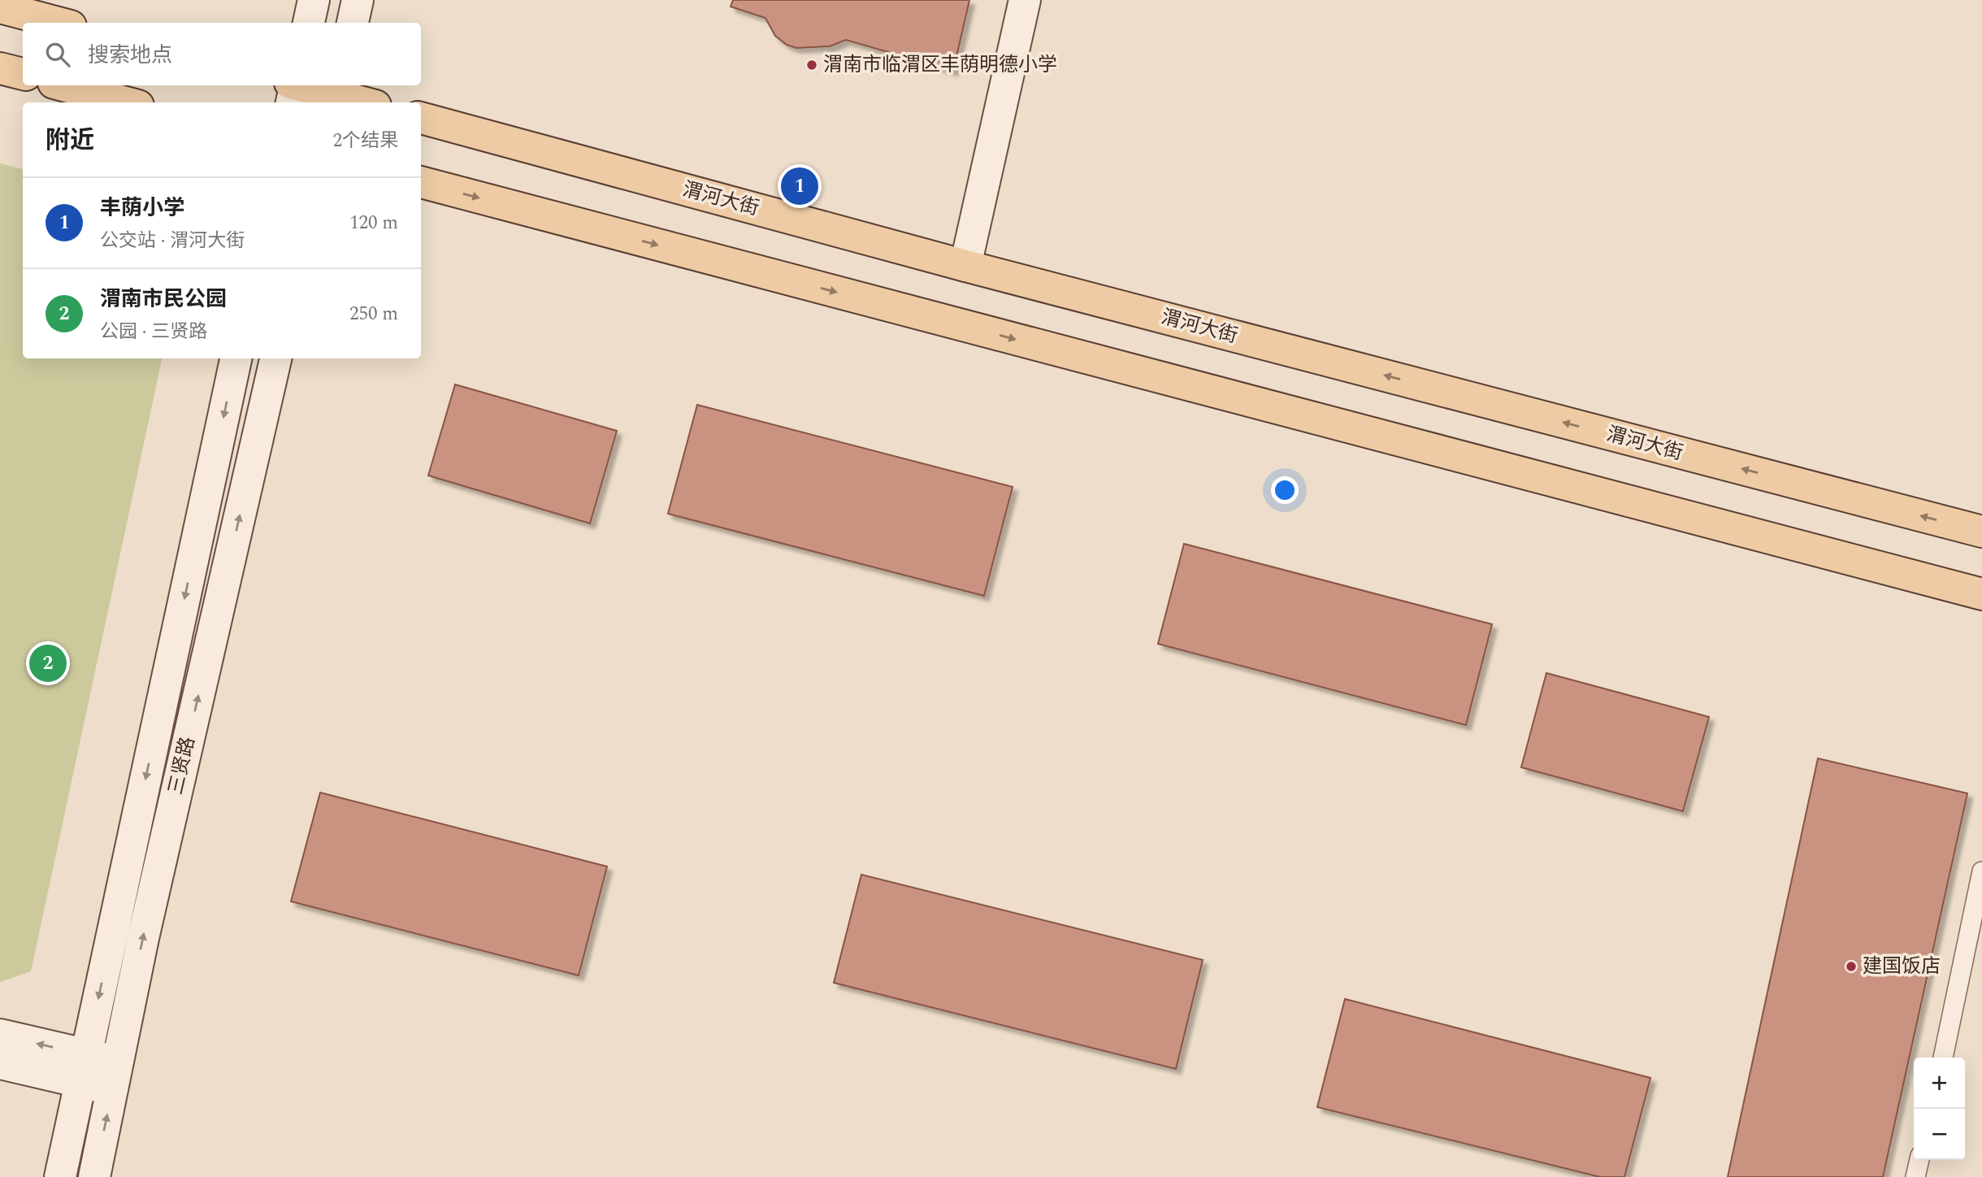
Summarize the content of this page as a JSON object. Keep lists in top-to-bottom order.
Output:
{
  "streets": {
    "main road": ["渭河大街", "三贤路"]
  },
  "places": ["渭南市临渭区丰荫明德小学", "建国饭店"],
  "page": {
    "search": "搜索地点",
    "heading": ["附近", "2个结果"],
    "pins": ["1", "2"],
    "list": [
      {
        "mark": "1",
        "name": "丰荫小学",
        "note": "公交站 · 渭河大街",
        "value": "120 m"
      },
      {
        "mark": "2",
        "name": "渭南市民公园",
        "note": "公园 · 三贤路",
        "value": "250 m"
      }
    ],
    "map_buttons": ["+", "−"]
  }
}
